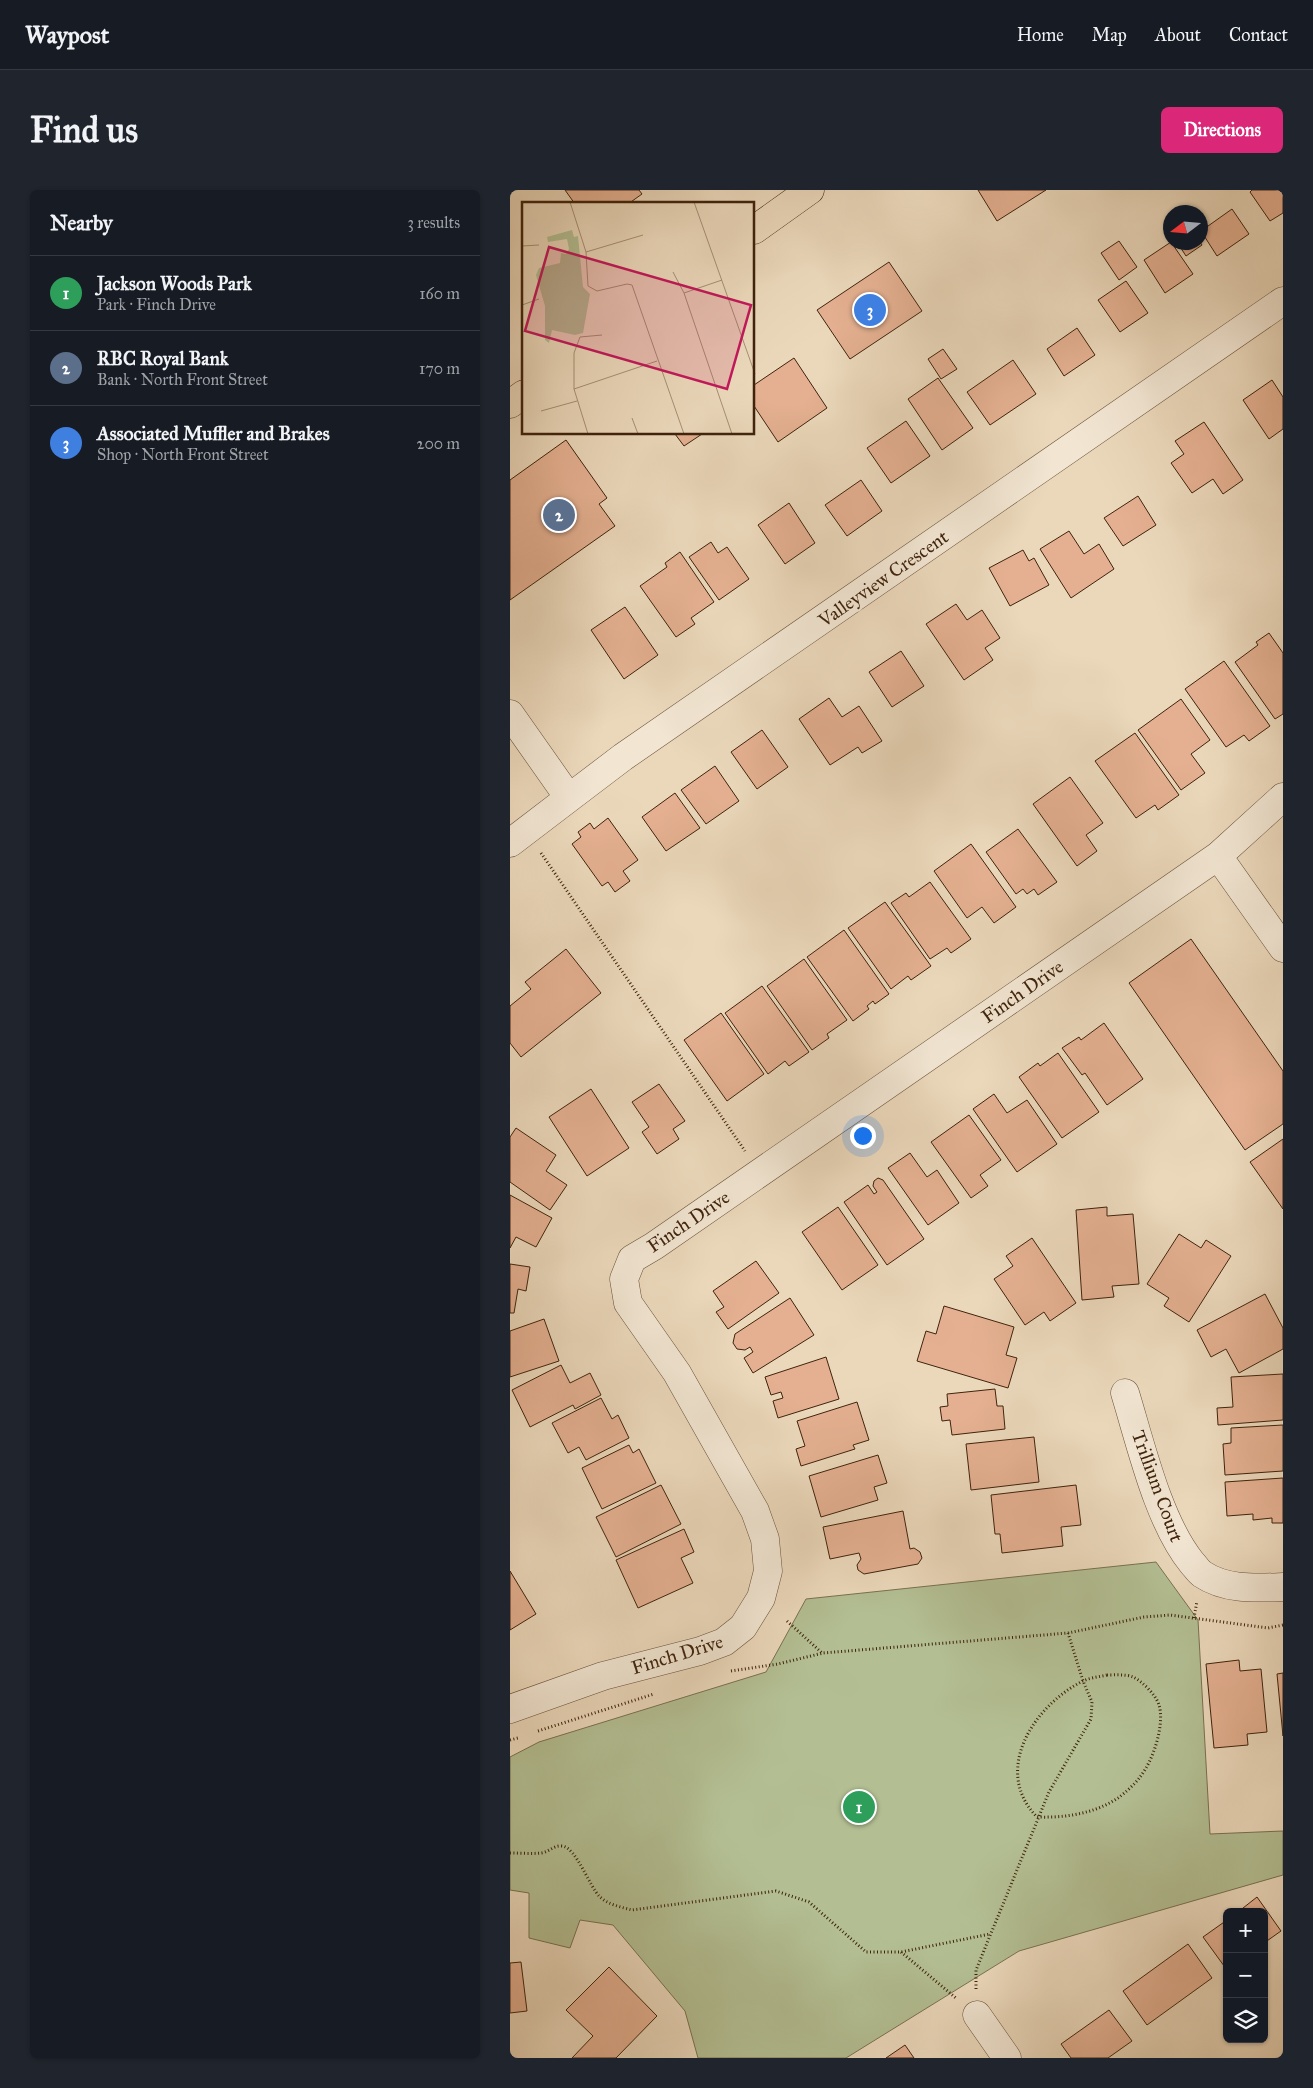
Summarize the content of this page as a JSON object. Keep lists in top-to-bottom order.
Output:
{
  "streets": {
    "street": ["Valleyview Crescent", "Finch Drive", "Trillium Court"]
  },
  "north": "left",
  "page": {
    "header": "Waypost",
    "nav": [
      "Home",
      "Map",
      "About",
      "Contact"
    ],
    "buttons": "Directions",
    "title": "Find us",
    "heading": ["Nearby", "3 results"],
    "list": [
      {
        "mark": "1",
        "name": "Jackson Woods Park",
        "note": "Park · Finch Drive",
        "value": "160 m"
      },
      {
        "mark": "2",
        "name": "RBC Royal Bank",
        "note": "Bank · North Front Street",
        "value": "170 m"
      },
      {
        "mark": "3",
        "name": "Associated Muffler and Brakes",
        "note": "Shop · North Front Street",
        "value": "200 m"
      }
    ],
    "pins": ["3", "2", "1"],
    "map_buttons": ["+", "−"]
  }
}
